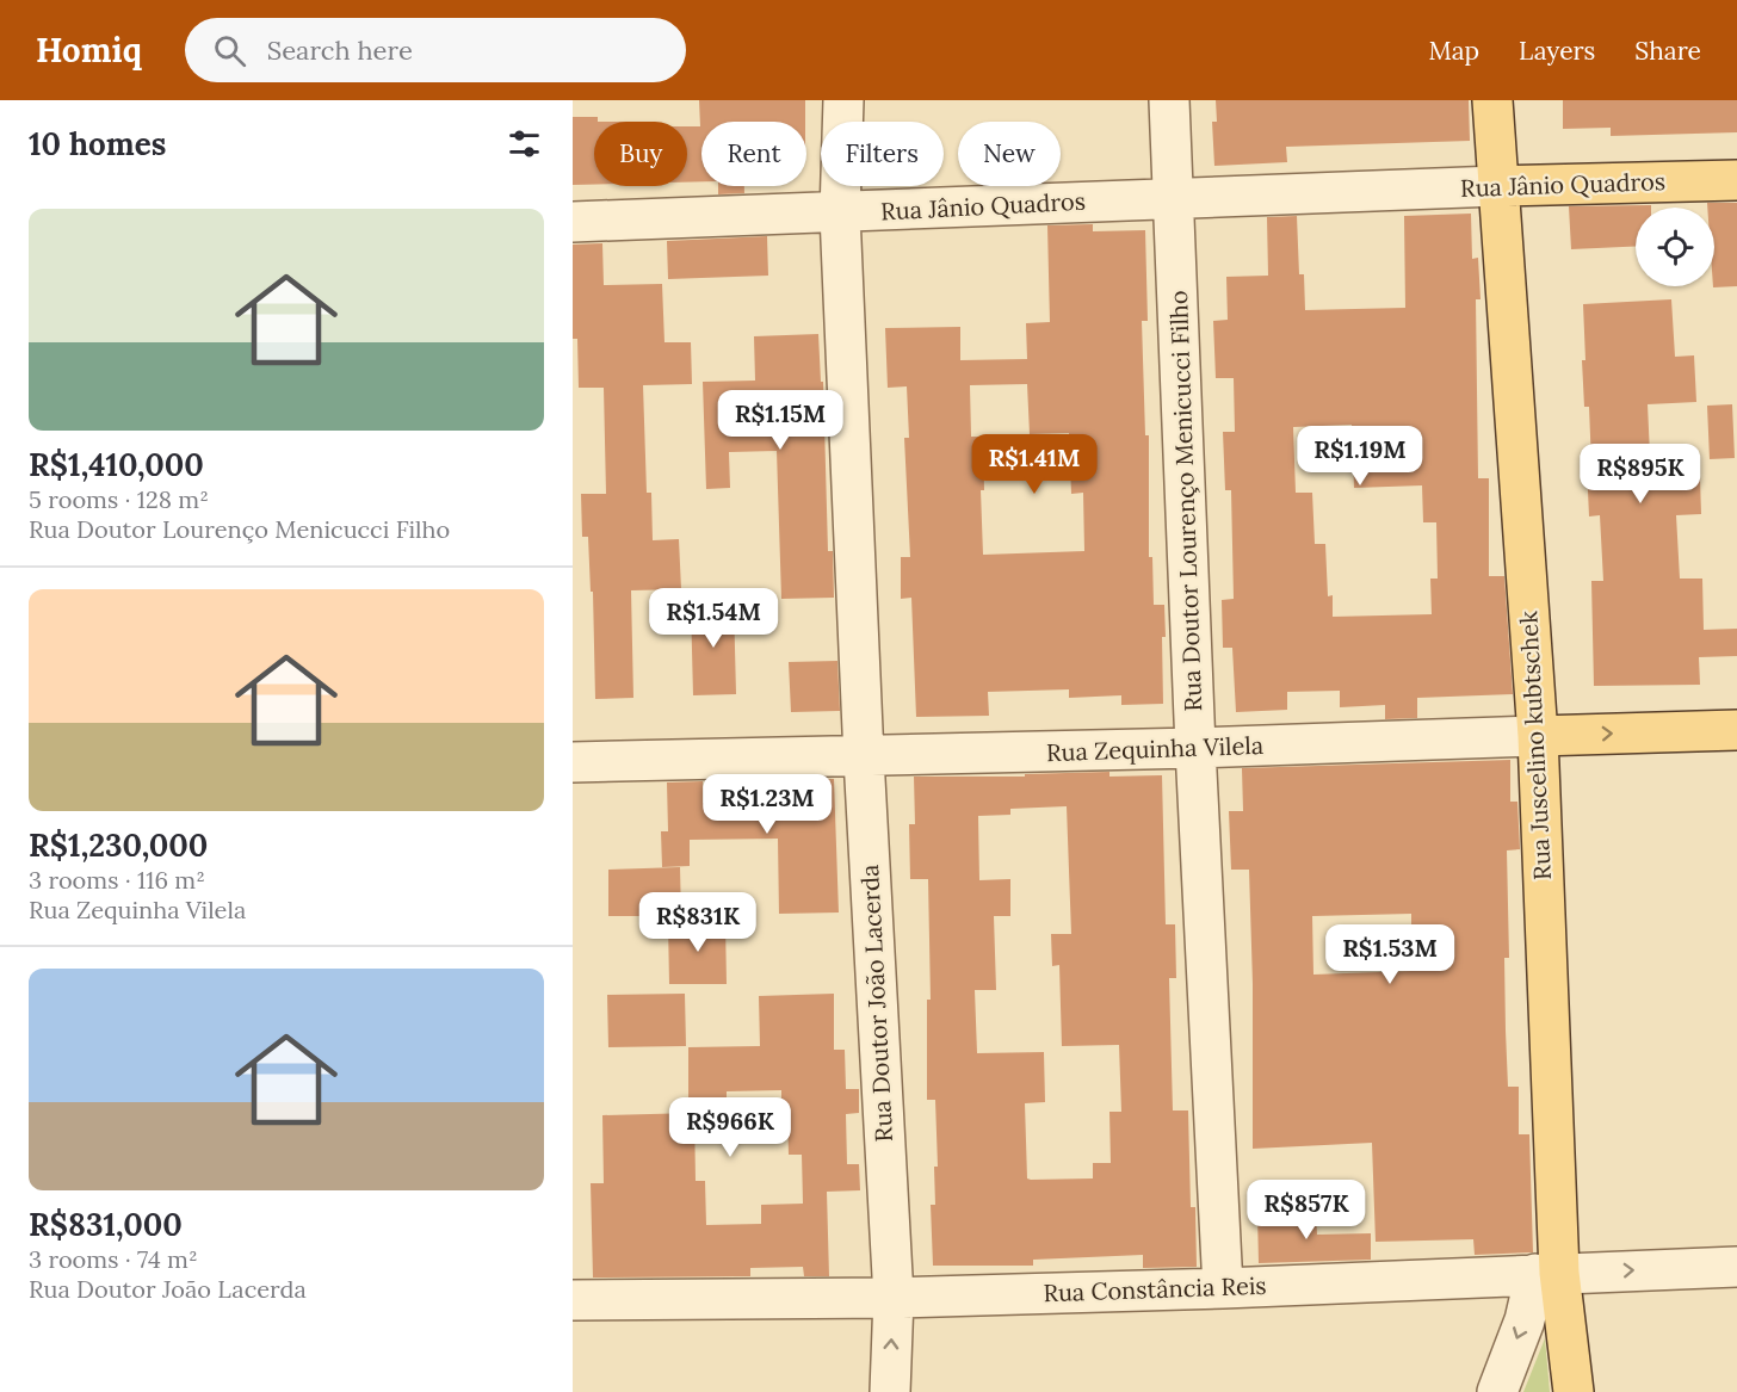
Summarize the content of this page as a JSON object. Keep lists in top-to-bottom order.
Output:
{
  "streets": {
    "main road": ["Rua Jânio Quadros", "Rua Juscelino kubtschek", "Rua Zequinha Vilela"],
    "street": ["Rua Doutor Lourenço Menicucci Filho", "Rua Doutor João Lacerda", "Rua Constância Reis"]
  },
  "crossings": [
    ["Rua Jânio Quadros", "Rua Doutor Lourenço Menicucci Filho"],
    ["Rua Jânio Quadros", "Rua Juscelino kubtschek"],
    ["Rua Jânio Quadros", "Rua Doutor João Lacerda"],
    ["Rua Doutor Lourenço Menicucci Filho", "Rua Zequinha Vilela"],
    ["Rua Doutor Lourenço Menicucci Filho", "Rua Constância Reis"],
    ["Rua Juscelino kubtschek", "Rua Zequinha Vilela"],
    ["Rua Juscelino kubtschek", "Rua Constância Reis"],
    ["Rua Zequinha Vilela", "Rua Doutor João Lacerda"],
    ["Rua Doutor João Lacerda", "Rua Constância Reis"]
  ],
  "page": {
    "header": "Homiq",
    "search": "Search here",
    "nav": ["Map", "Layers", "Share"],
    "heading": "10 homes",
    "chip": [
      "Buy",
      "Rent",
      "Filters",
      "New"
    ],
    "list": [
      {
        "name": "R$1,410,000",
        "note": "5 rooms · 128 m² · Rua Doutor Lourenço Menicucci Filho"
      },
      {
        "name": "R$1,230,000",
        "note": "3 rooms · 116 m² · Rua Zequinha Vilela"
      },
      {
        "name": "R$831,000",
        "note": "3 rooms · 74 m² · Rua Doutor João Lacerda"
      }
    ],
    "price": [
      "R$1.15M",
      "R$1.19M",
      "R$1.41M",
      "R$895K",
      "R$1.54M",
      "R$1.23M",
      "R$831K",
      "R$1.53M",
      "R$966K",
      "R$857K"
    ]
  }
}
